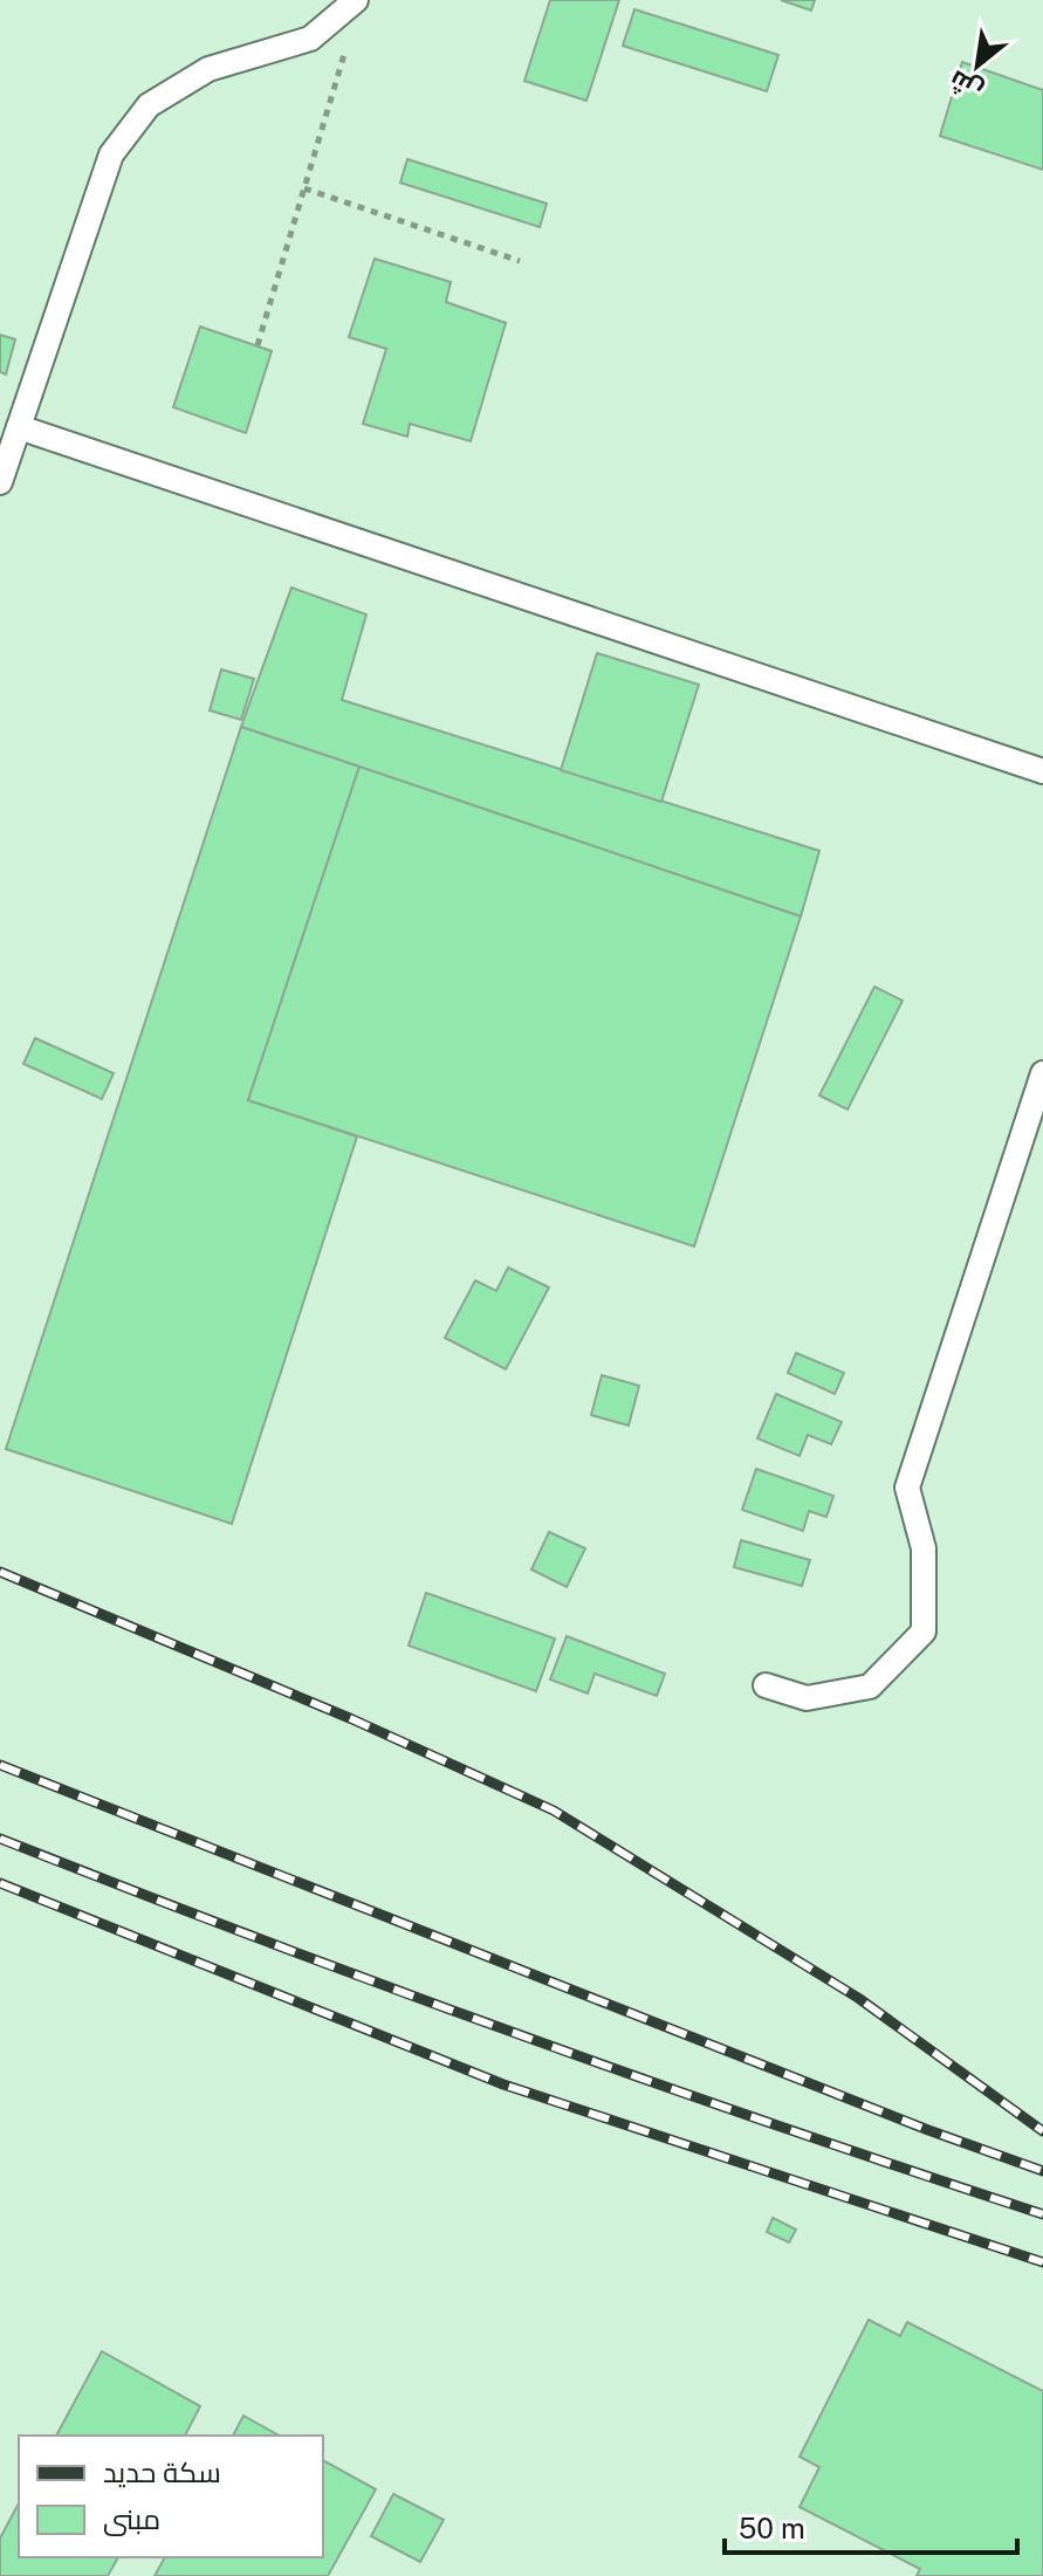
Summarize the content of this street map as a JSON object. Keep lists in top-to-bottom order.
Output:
{
  "legend": ["سكة حديد", "مبنى"],
  "scale_bar": "50 m",
  "north": "bottom left"
}
